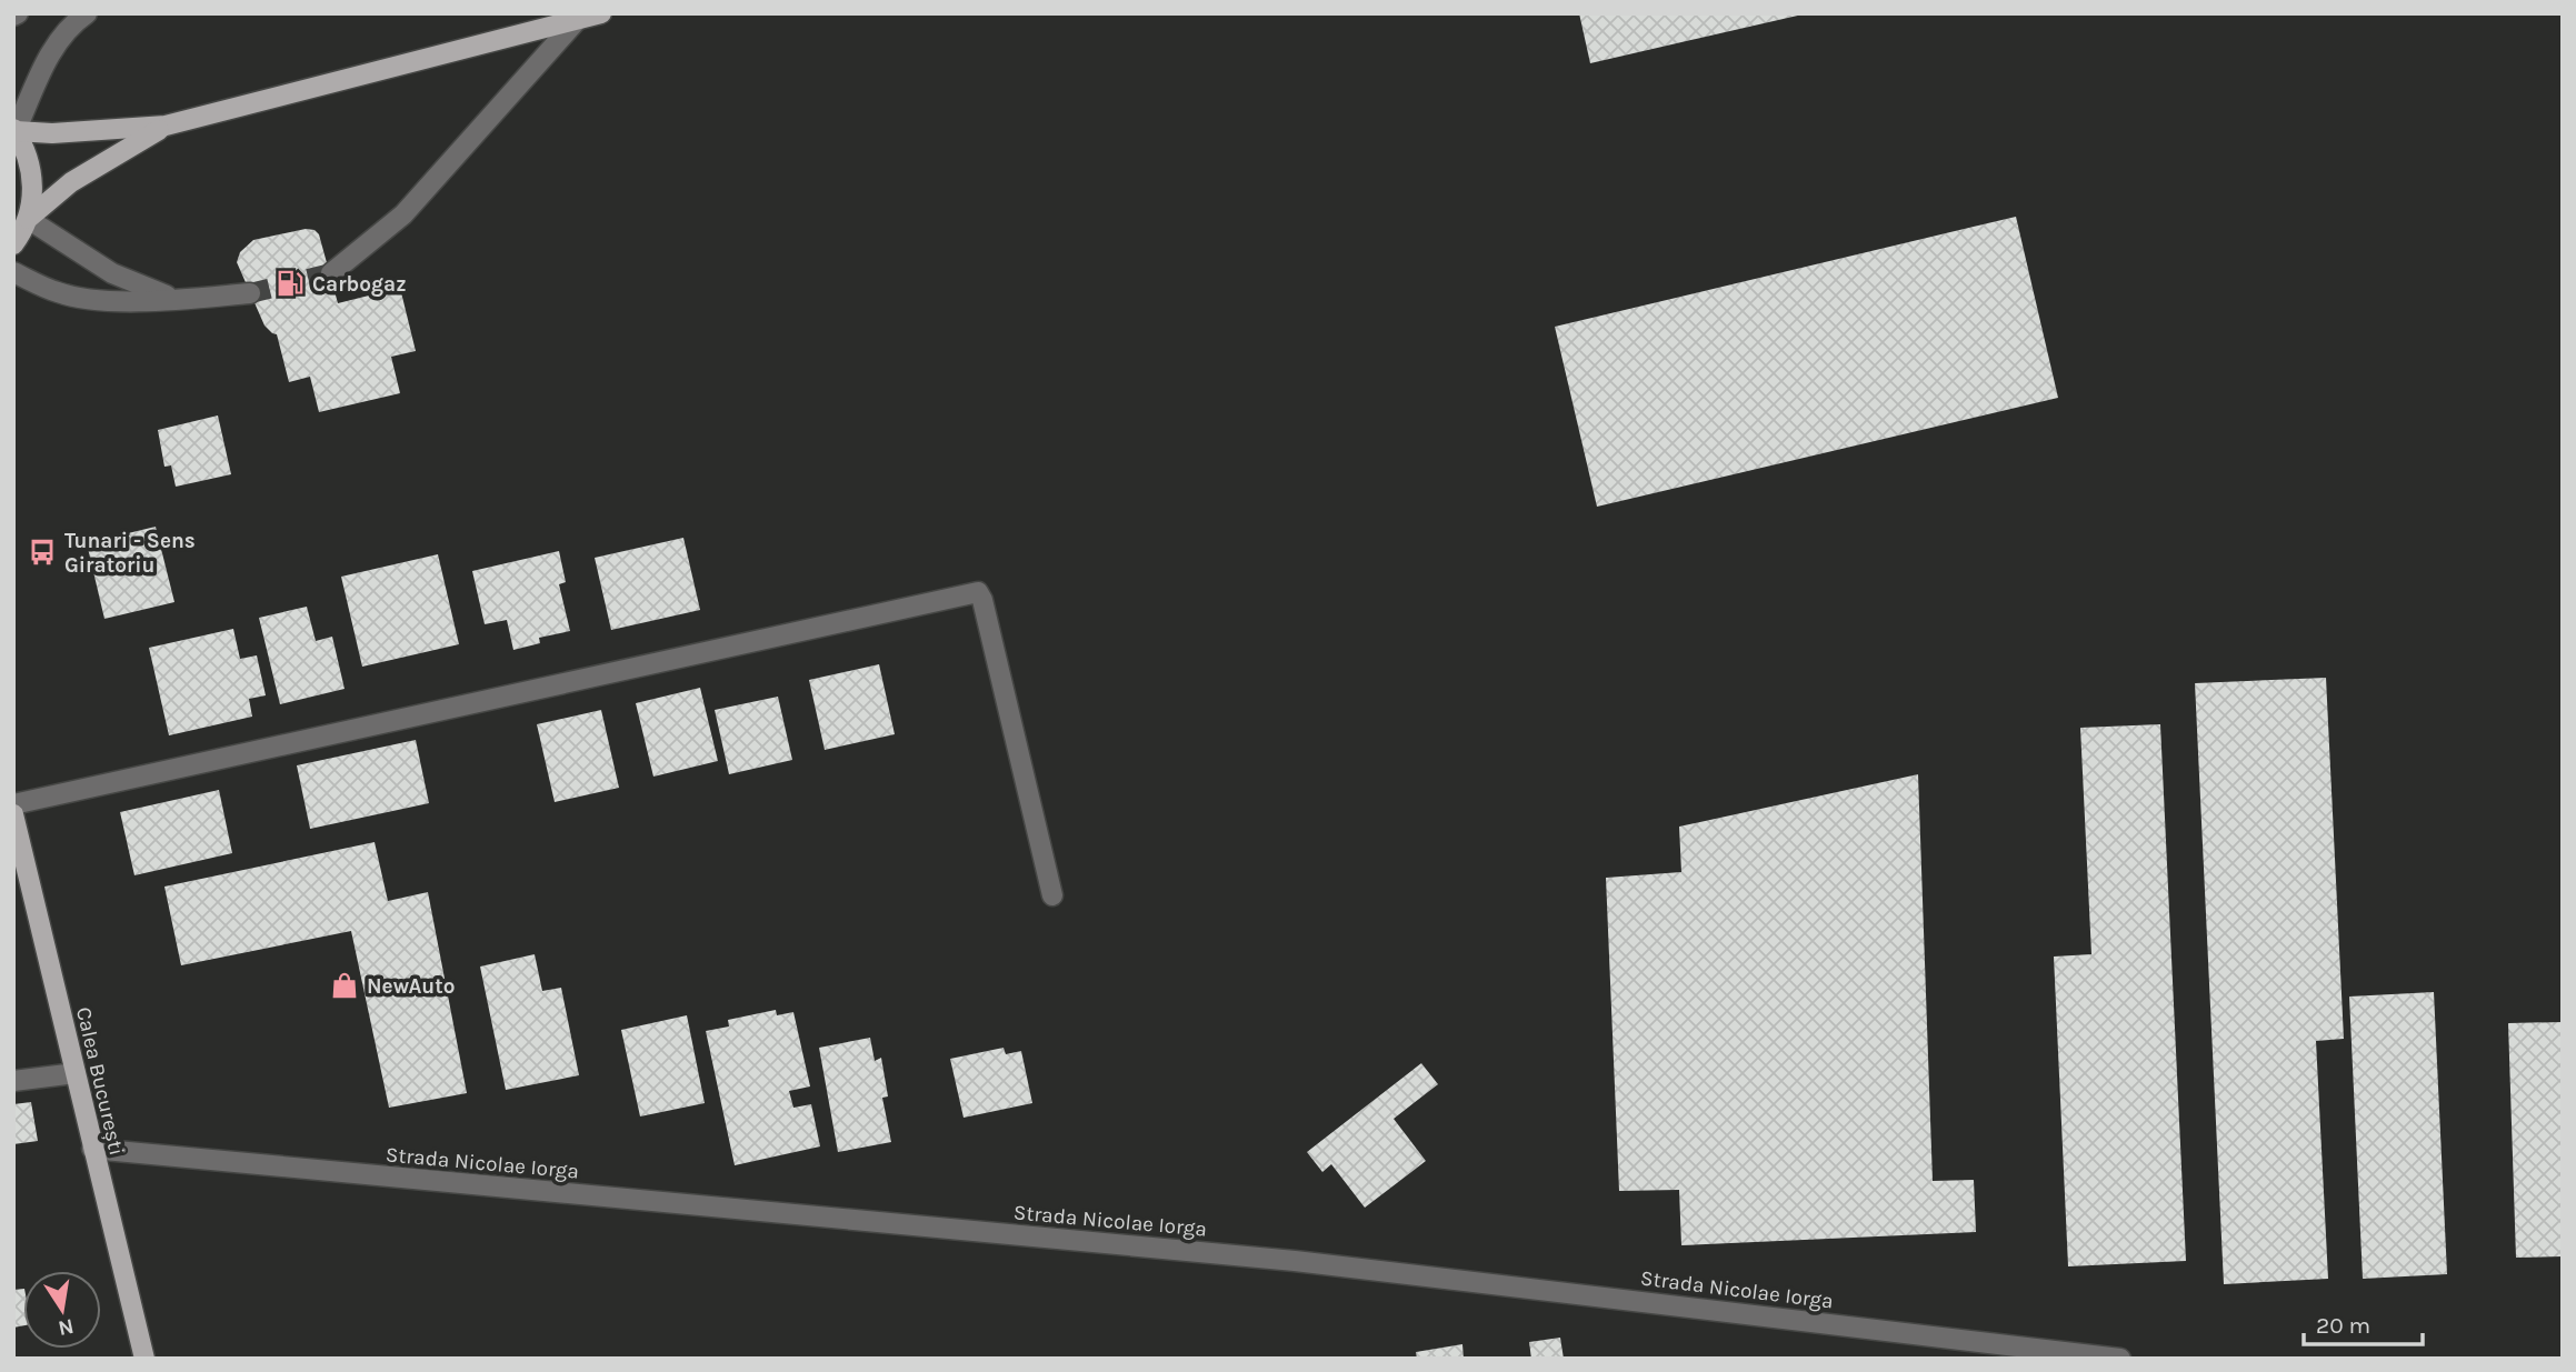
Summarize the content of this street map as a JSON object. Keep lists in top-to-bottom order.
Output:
{
  "streets": {
    "main road": ["Calea București"],
    "street": ["Strada Nicolae Iorga"]
  },
  "crossings": [
    ["Calea București", "Strada Nicolae Iorga"]
  ],
  "places": {
    "fuel station": ["Carbogaz"],
    "bus stop": ["Tunari - Sens Giratoriu"],
    "shop": ["NewAuto"]
  },
  "scale_bar": "20 m",
  "north": "bottom"
}
